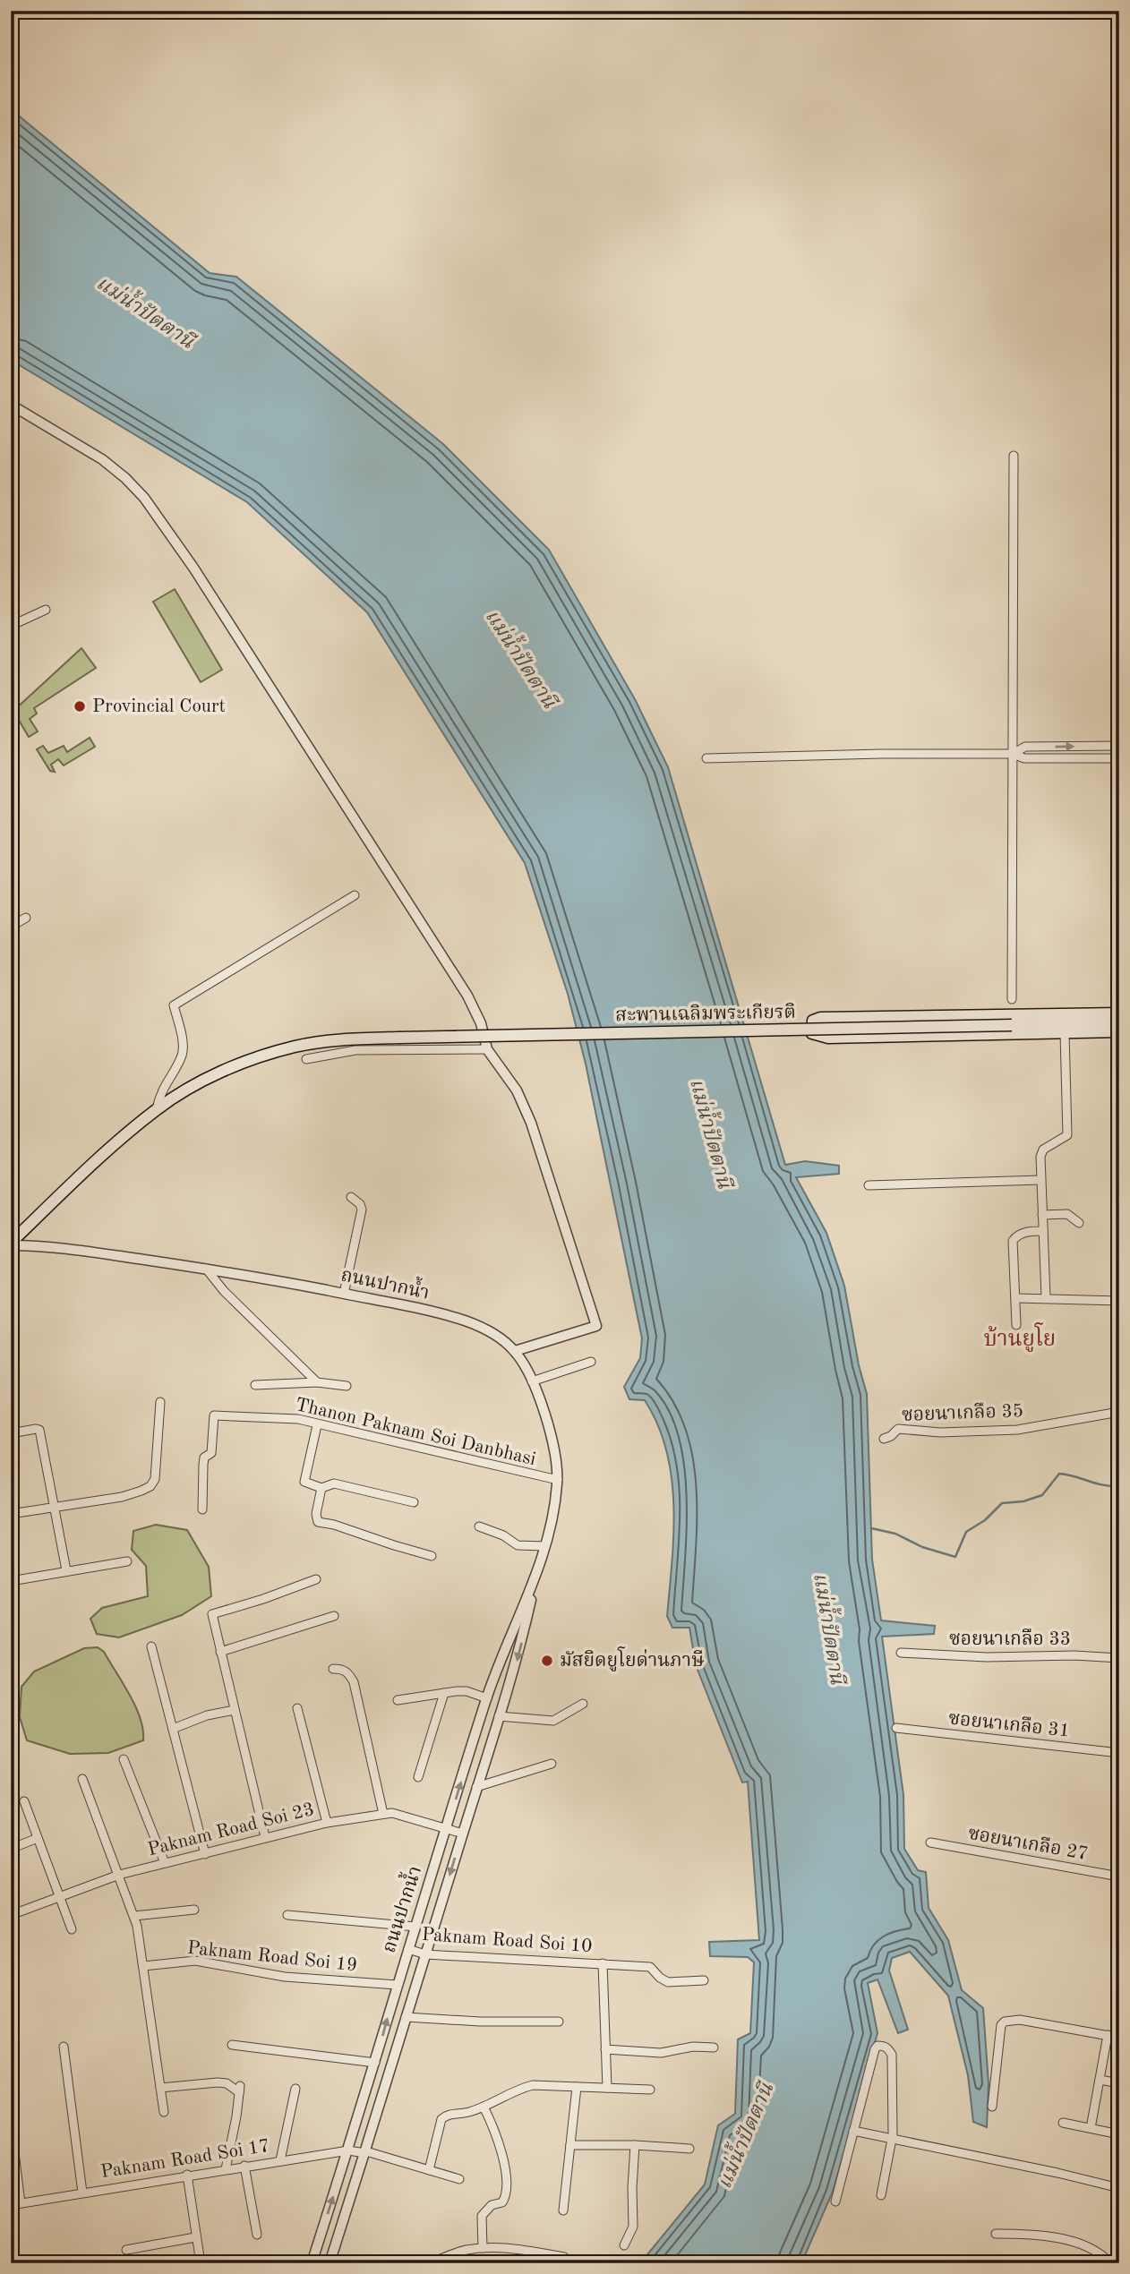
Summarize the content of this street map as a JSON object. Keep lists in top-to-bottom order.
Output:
{
  "streets": {
    "main road": ["สะพานเฉลิมพระเกียรติ"],
    "street": [
      "ถนนปากน้ำ",
      "ซอยนาเกลือ 35",
      "Thanon Paknam Soi Danbhasi",
      "ซอยนาเกลือ 33",
      "ซอยนาเกลือ 31",
      "Paknam Road Soi 23",
      "ซอยนาเกลือ 27",
      "Paknam Road Soi 10",
      "Paknam Road Soi 19",
      "Paknam Road Soi 17"
    ]
  },
  "crossings": [
    ["สะพานเฉลิมพระเกียรติ", "ถนนปากน้ำ"],
    ["ถนนปากน้ำ", "Thanon Paknam Soi Danbhasi"],
    ["ถนนปากน้ำ", "Paknam Road Soi 23"],
    ["ถนนปากน้ำ", "Paknam Road Soi 10"],
    ["ถนนปากน้ำ", "Paknam Road Soi 19"],
    ["ถนนปากน้ำ", "Paknam Road Soi 17"]
  ],
  "districts": ["บ้านยูโย"],
  "water": ["แม่น้ำปัตตานี"],
  "places": ["Provincial Court", "มัสยิดยูโยด่านภาษี"]
}
